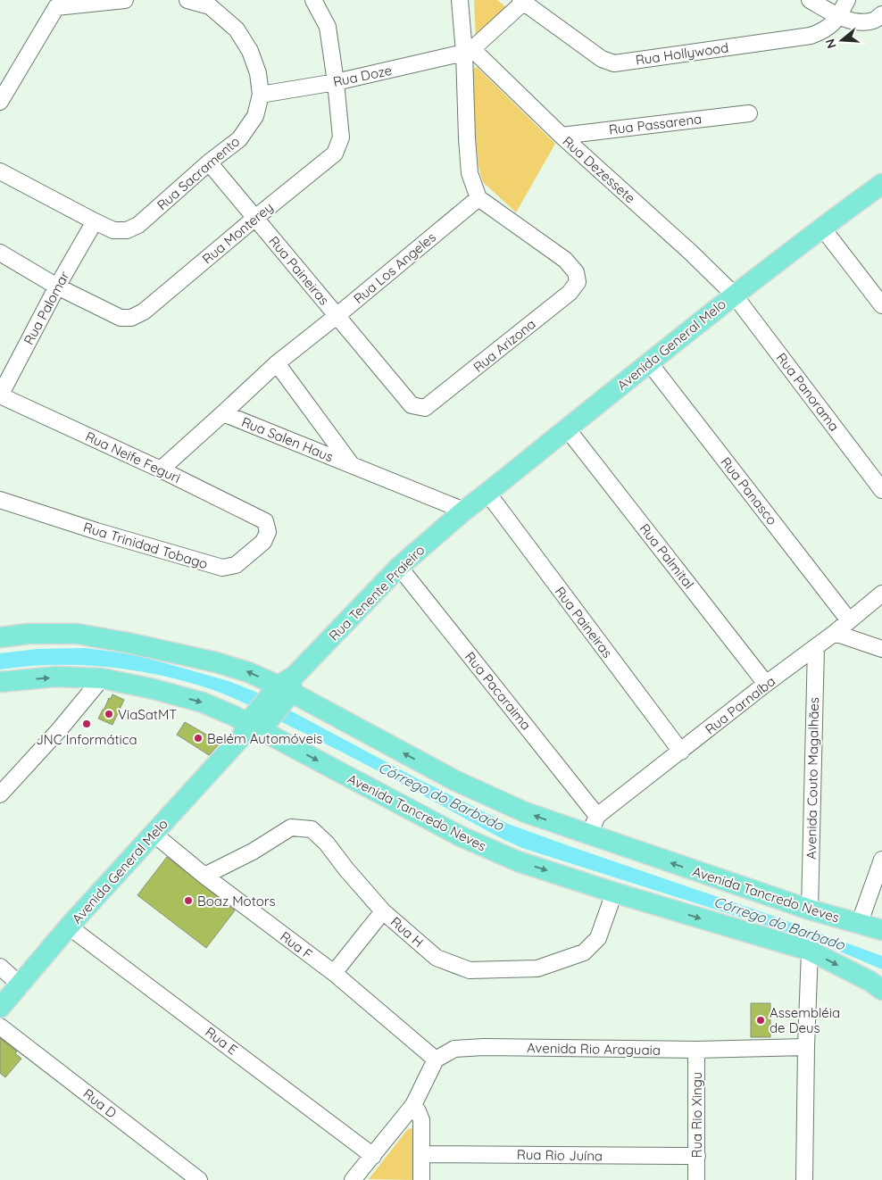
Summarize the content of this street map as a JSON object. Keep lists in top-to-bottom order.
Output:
{
  "streets": {
    "main road": ["Avenida General Melo", "Rua Tenente Praieiro", "Avenida Tancredo Neves"],
    "street": [
      "Rua Hollywood",
      "Rua Doze",
      "Rua Passarena",
      "Rua Dezessete",
      "Rua Sacramento",
      "Rua Monterey",
      "Rua Los Angeles",
      "Rua Paineiras",
      "Rua Palomar",
      "Rua Arizona",
      "Rua Panorama",
      "Rua Salen Haus",
      "Rua Neife Feguri",
      "Rua Panasco",
      "Rua Trinidad Tobago",
      "Rua Palmital",
      "Rua Pacaraima",
      "Rua Parnaíba",
      "Avenida Couto Magalhães",
      "Rua H",
      "Rua F",
      "Rua E",
      "Avenida Rio Araguaia",
      "Rua D",
      "Rua Rio Xingu",
      "Rua Rio Juína"
    ]
  },
  "crossings": [
    ["Rua Doze", "Rua Dezessete"],
    ["Rua Doze", "Rua Sacramento"],
    ["Rua Doze", "Rua Monterey"],
    ["Rua Passarena", "Rua Dezessete"],
    ["Rua Dezessete", "Avenida General Melo"],
    ["Rua Dezessete", "Rua Panorama"],
    ["Rua Sacramento", "Rua Paineiras"],
    ["Rua Sacramento", "Rua Palomar"],
    ["Rua Monterey", "Rua Paineiras"],
    ["Rua Monterey", "Rua Palomar"],
    ["Rua Los Angeles", "Rua Paineiras"],
    ["Rua Los Angeles", "Rua Arizona"],
    ["Rua Los Angeles", "Rua Salen Haus"],
    ["Rua Los Angeles", "Rua Neife Feguri"],
    ["Rua Paineiras", "Avenida General Melo"],
    ["Rua Paineiras", "Rua Arizona"],
    ["Rua Paineiras", "Rua Parnaíba"],
    ["Rua Palomar", "Rua Neife Feguri"],
    ["Avenida General Melo", "Rua Panorama"],
    ["Avenida General Melo", "Rua Salen Haus"],
    ["Avenida General Melo", "Rua Panasco"],
    ["Avenida General Melo", "Rua Palmital"],
    ["Avenida General Melo", "Rua Tenente Praieiro"],
    ["Avenida General Melo", "Avenida Tancredo Neves"],
    ["Avenida General Melo", "Rua F"],
    ["Avenida General Melo", "Rua E"],
    ["Rua Salen Haus", "Rua Tenente Praieiro"],
    ["Rua Neife Feguri", "Rua Trinidad Tobago"],
    ["Rua Panasco", "Rua Parnaíba"],
    ["Rua Palmital", "Rua Parnaíba"],
    ["Rua Tenente Praieiro", "Rua Pacaraima"],
    ["Rua Tenente Praieiro", "Avenida Tancredo Neves"],
    ["Rua Pacaraima", "Rua Parnaíba"],
    ["Rua Parnaíba", "Avenida Couto Magalhães"],
    ["Avenida Couto Magalhães", "Avenida Tancredo Neves"],
    ["Avenida Tancredo Neves", "Rua H"],
    ["Rua H", "Rua F"],
    ["Rua F", "Avenida Rio Araguaia"],
    ["Avenida Rio Araguaia", "Rua Rio Xingu"],
    ["Rua Rio Xingu", "Rua Rio Juína"]
  ],
  "water": ["Córrego do Barbado"],
  "places": [
    "ViaSatMT",
    "JNC Informática",
    "Belém Automóveis",
    "Boaz Motors",
    "Assembléia de Deus"
  ],
  "north": "left"
}
